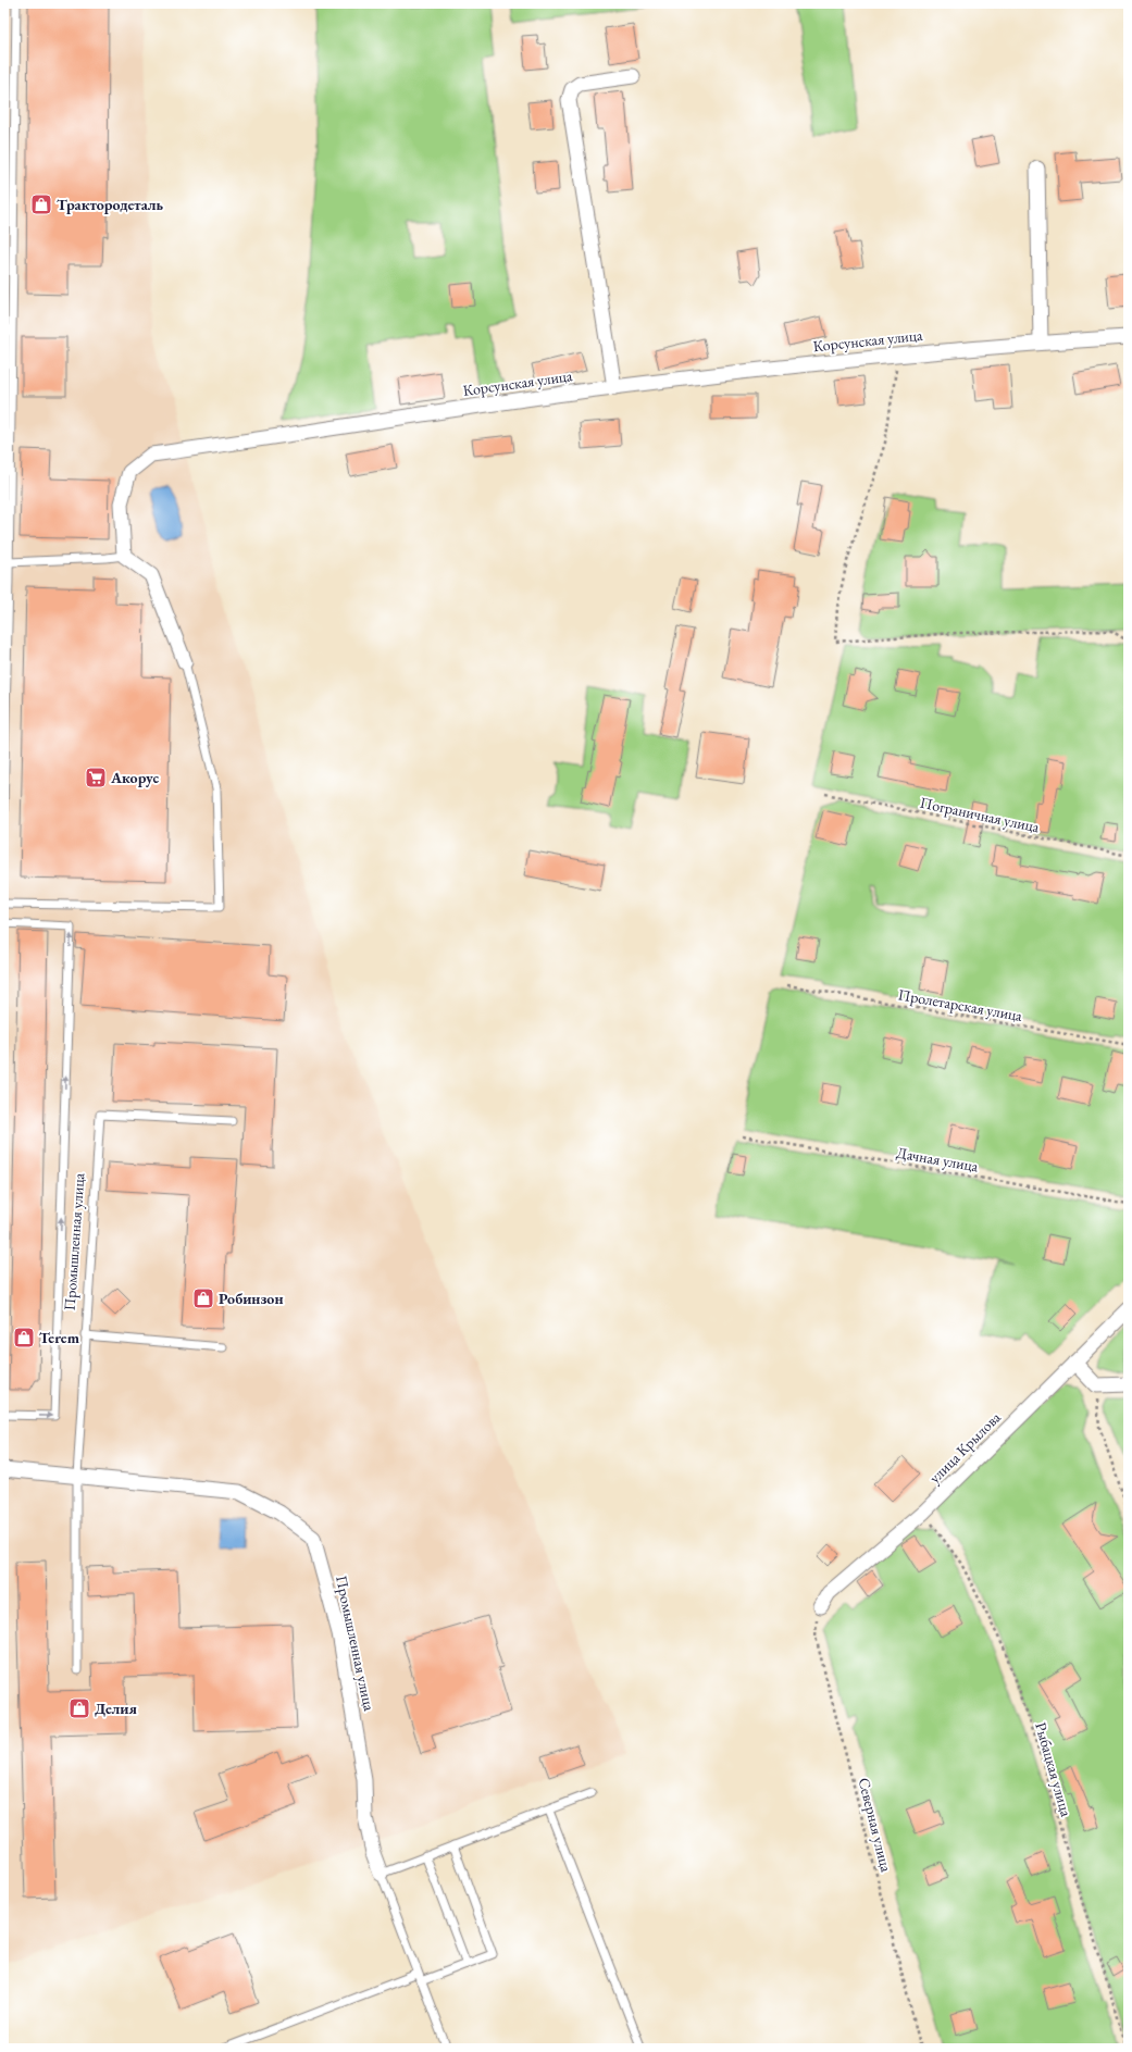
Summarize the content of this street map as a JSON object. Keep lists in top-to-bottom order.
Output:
{
  "streets": {
    "street": ["Корсунская улица", "Промышленная улица", "улица Крылова"],
    "path": [
      "Пограничная улица",
      "Пролетарская улица",
      "Дачная улица",
      "Рыбацкая улица",
      "Северная улица"
    ]
  },
  "crossings": [
    ["улица Крылова", "Рыбацкая улица"],
    ["улица Крылова", "Северная улица"]
  ],
  "places": {
    "shop": [
      "Трактородеталь",
      "Робинзон",
      "Terem",
      "Делия"
    ],
    "supermarket": ["Акорус"]
  }
}
